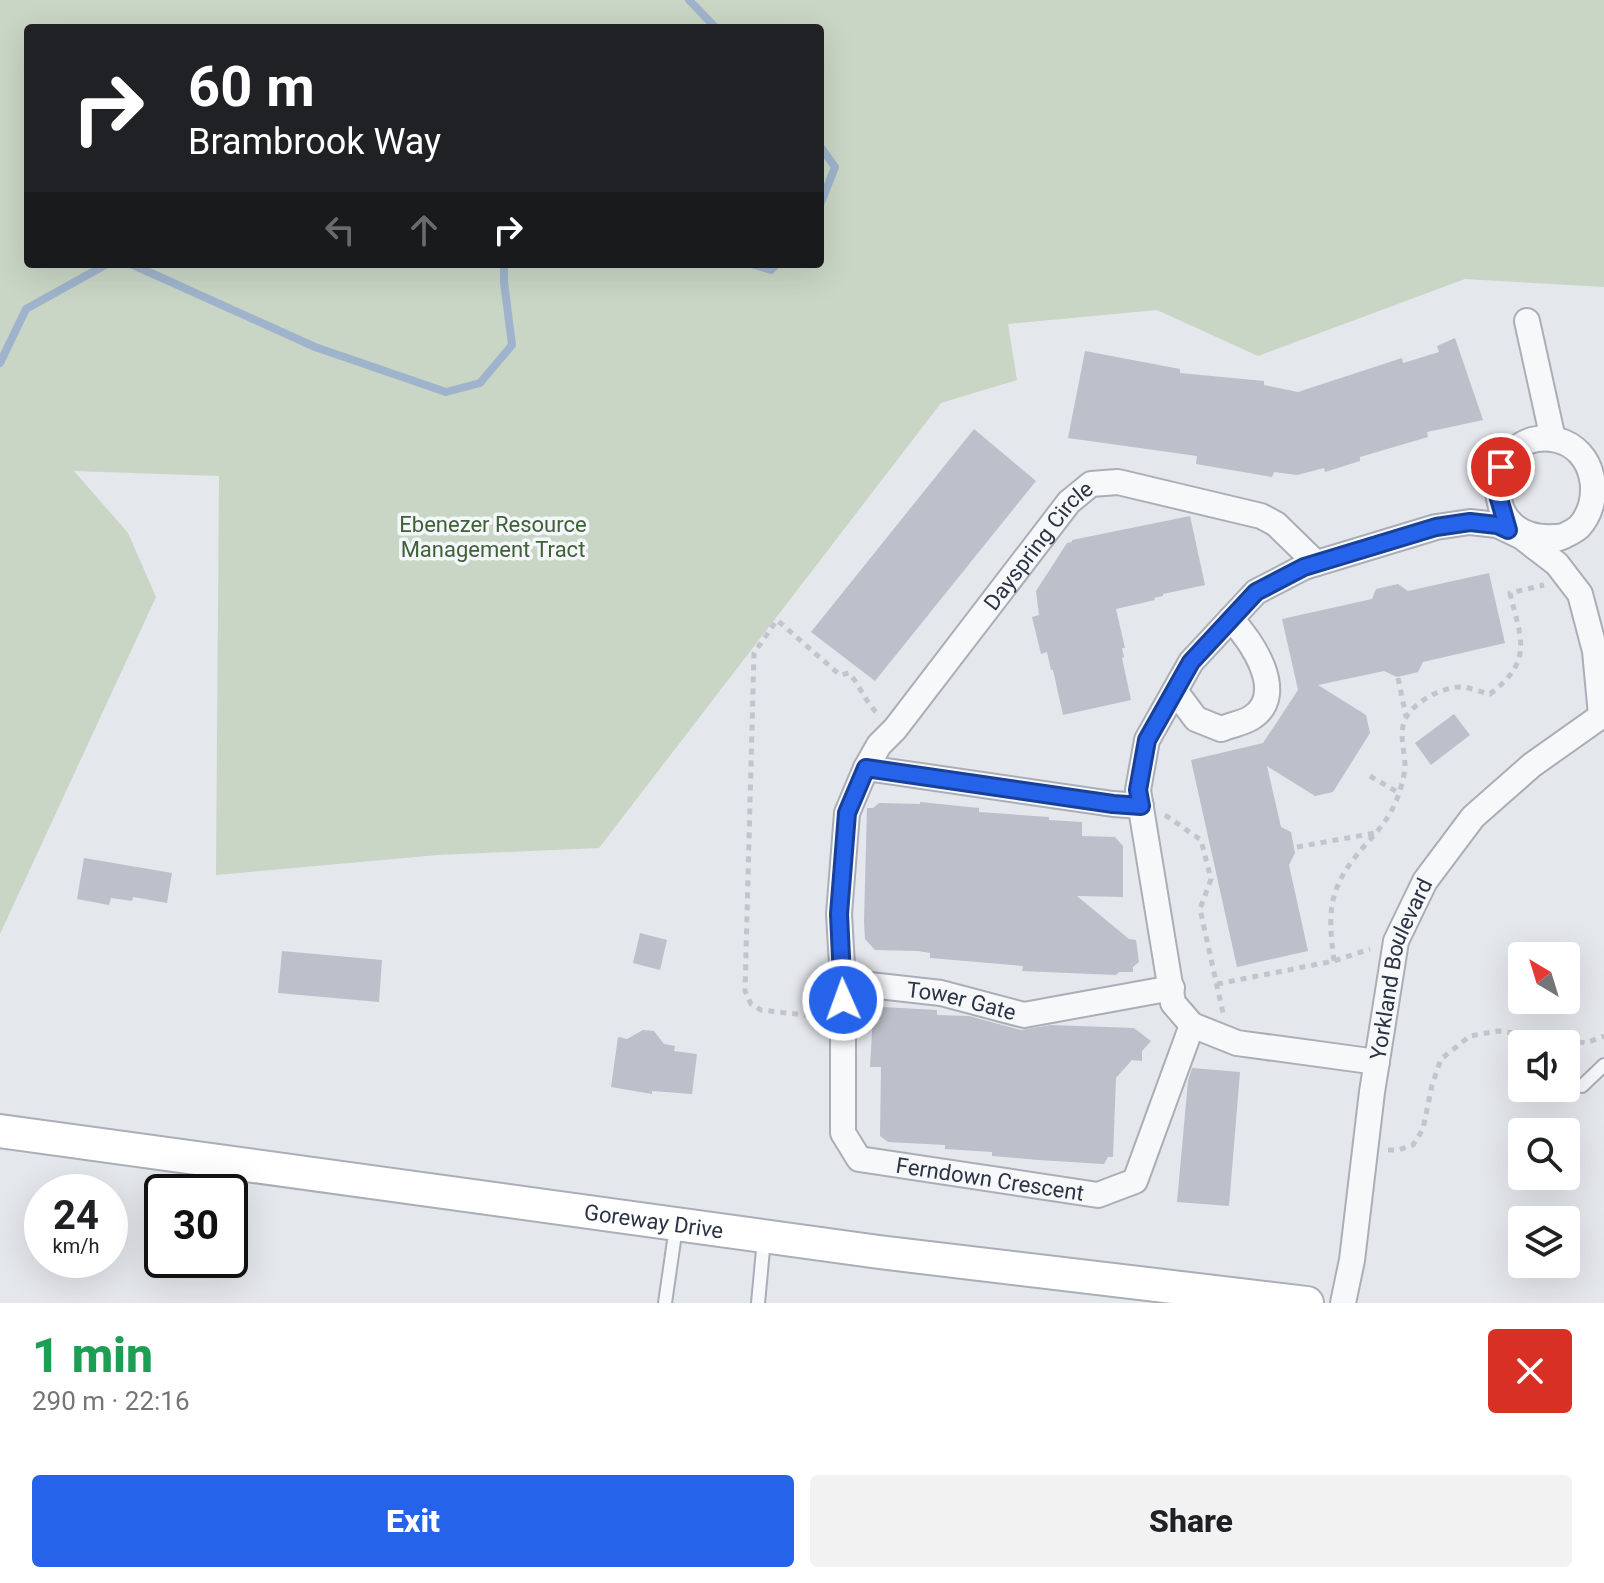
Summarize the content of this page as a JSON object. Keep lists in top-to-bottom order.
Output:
{
  "streets": {
    "street": [
      "Dayspring Circle",
      "Yorkland Boulevard",
      "Tower Gate",
      "Ferndown Crescent",
      "Goreway Drive"
    ]
  },
  "crossings": [
    ["Dayspring Circle", "Tower Gate"],
    ["Dayspring Circle", "Ferndown Crescent"],
    ["Tower Gate", "Ferndown Crescent"]
  ],
  "parks": ["Ebenezer Resource Management Tract"],
  "north": "top left",
  "page": {
    "turn": ["60 m", "Brambrook Way"],
    "speed": "24 km/h",
    "limit": "30",
    "heading": ["1 min", "290 m · 22:16"],
    "buttons": ["Exit", "Share"]
  }
}
